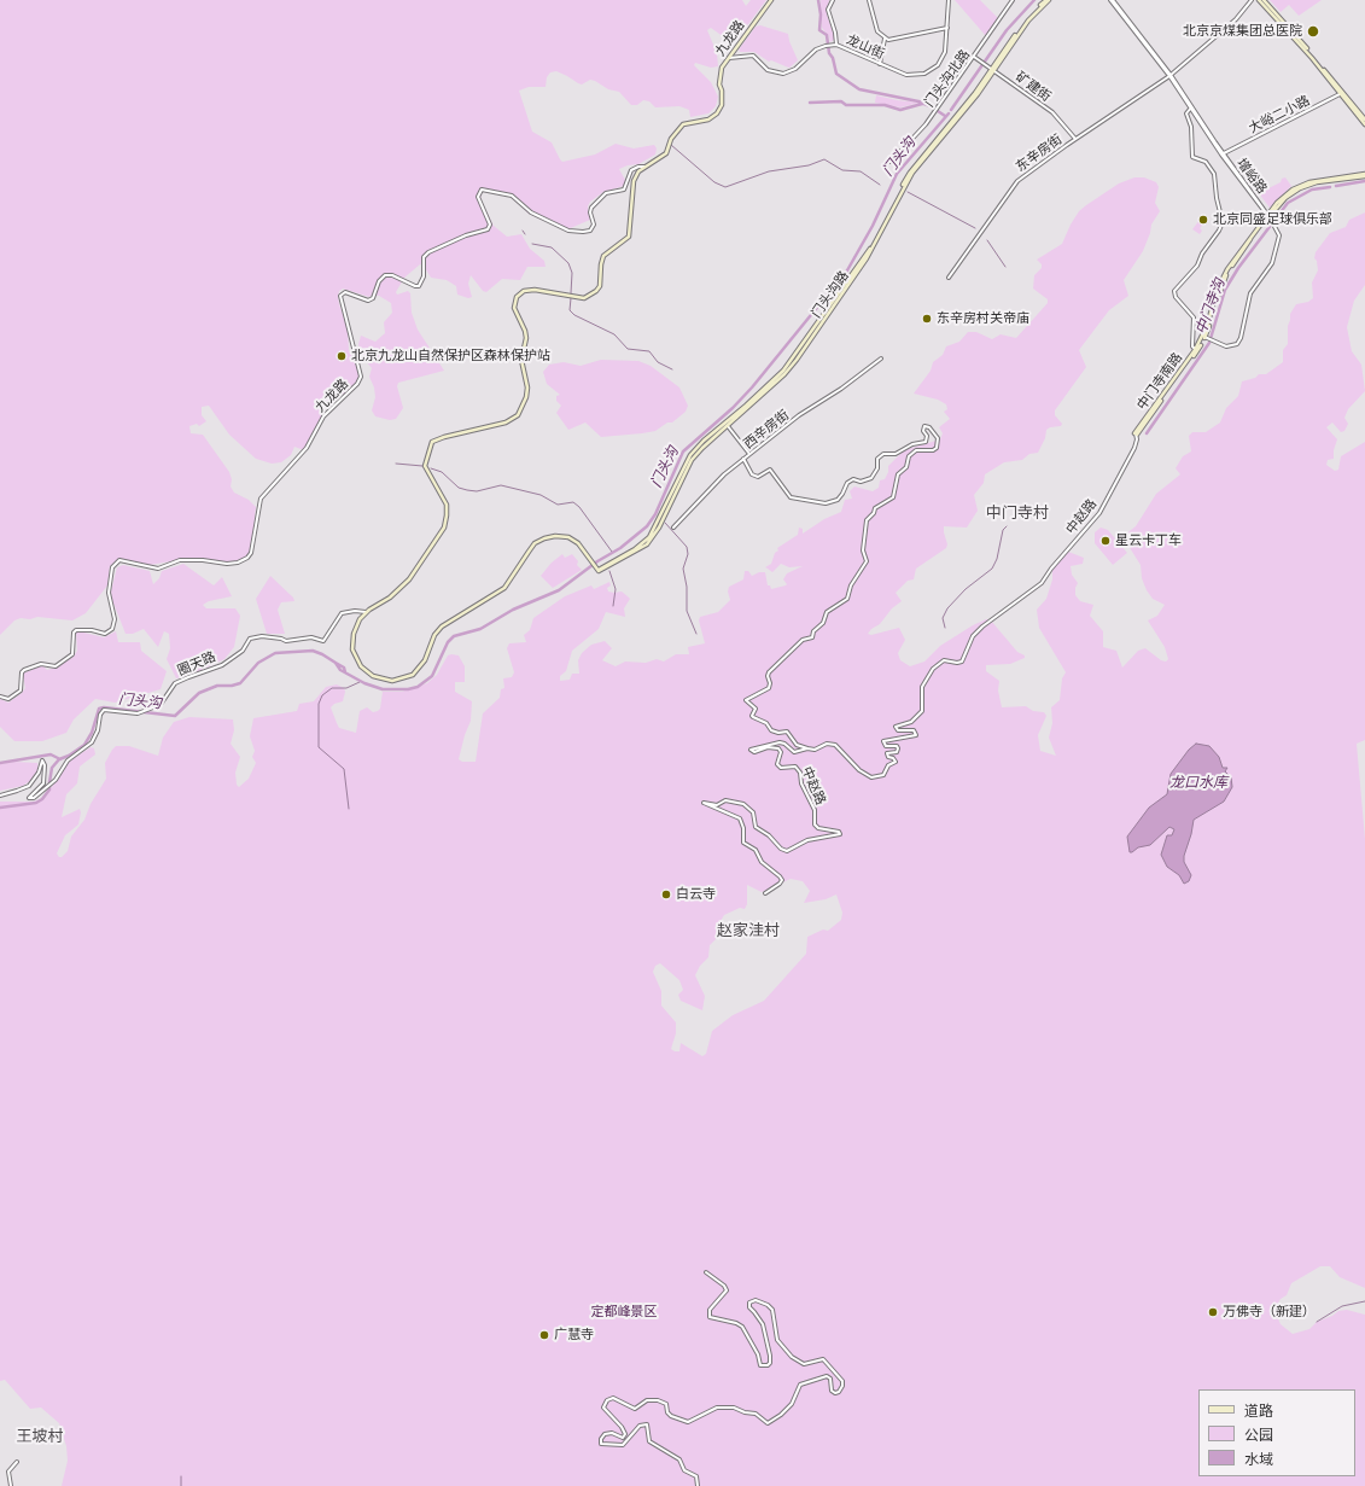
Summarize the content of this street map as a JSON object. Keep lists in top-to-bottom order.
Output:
{
  "streets": {
    "main road": ["九龙路", "门头沟路", "中门寺南路"],
    "street": [
      "龙山街",
      "门头沟北路",
      "矿建街",
      "大峪二小路",
      "东辛房街",
      "增峪路",
      "西辛房街",
      "中赵路",
      "圈天路"
    ]
  },
  "crossings": [
    ["九龙路", "龙山街"],
    ["九龙路", "门头沟路"],
    ["九龙路", "圈天路"],
    ["门头沟北路", "矿建街"],
    ["矿建街", "东辛房街"],
    ["矿建街", "门头沟路"],
    ["大峪二小路", "增峪路"],
    ["东辛房街", "增峪路"],
    ["增峪路", "中门寺南路"],
    ["中门寺南路", "中赵路"]
  ],
  "districts": ["中门寺村", "赵家洼村", "王坡村"],
  "water": ["门头沟", "中门寺沟", "龙口水库"],
  "parks": ["定都峰景区"],
  "places": [
    "北京京煤集团总医院",
    "北京同盛足球俱乐部",
    "东辛房村关帝庙",
    "北京九龙山自然保护区森林保护站",
    "星云卡丁车",
    "白云寺",
    "万佛寺（新建）",
    "广慧寺"
  ],
  "legend": ["道路", "公园", "水域"]
}
